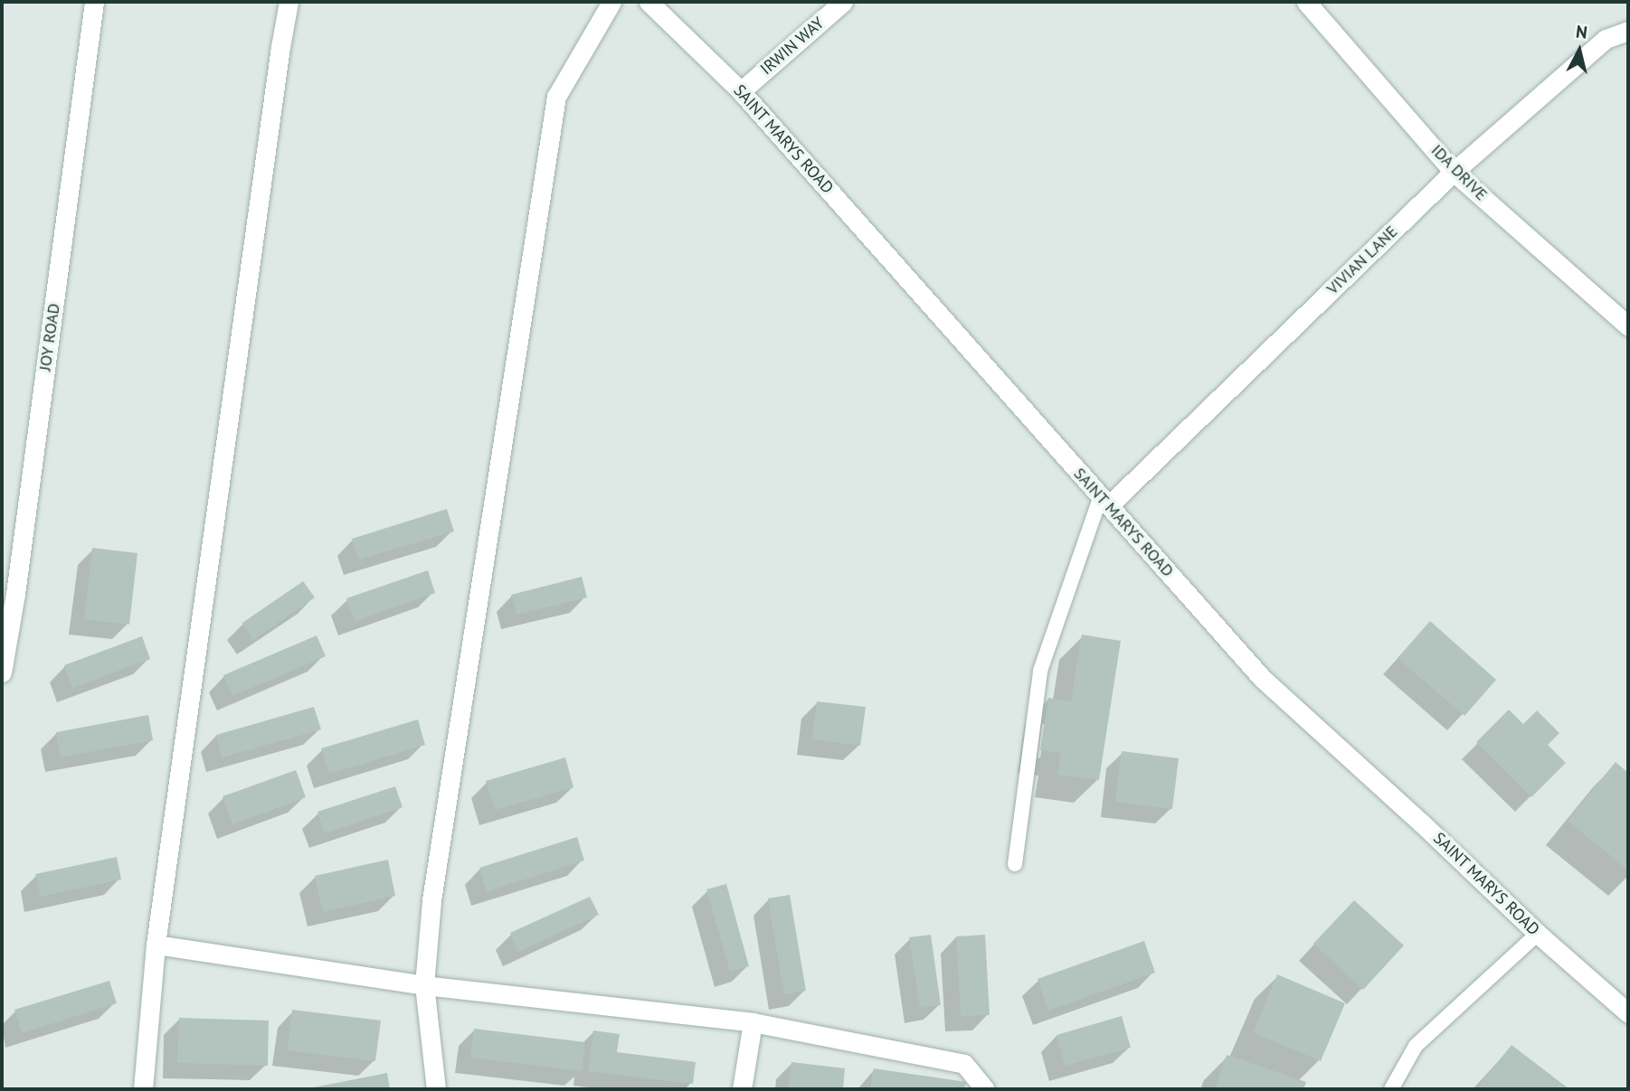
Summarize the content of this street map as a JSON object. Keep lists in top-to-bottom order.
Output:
{
  "streets": {
    "street": [
      "IRWIN WAY",
      "SAINT MARYS ROAD",
      "IDA DRIVE",
      "VIVIAN LANE",
      "JOY ROAD"
    ]
  },
  "crossings": [
    ["IRWIN WAY", "SAINT MARYS ROAD"],
    ["SAINT MARYS ROAD", "VIVIAN LANE"],
    ["IDA DRIVE", "VIVIAN LANE"]
  ],
  "north": "top"
}
